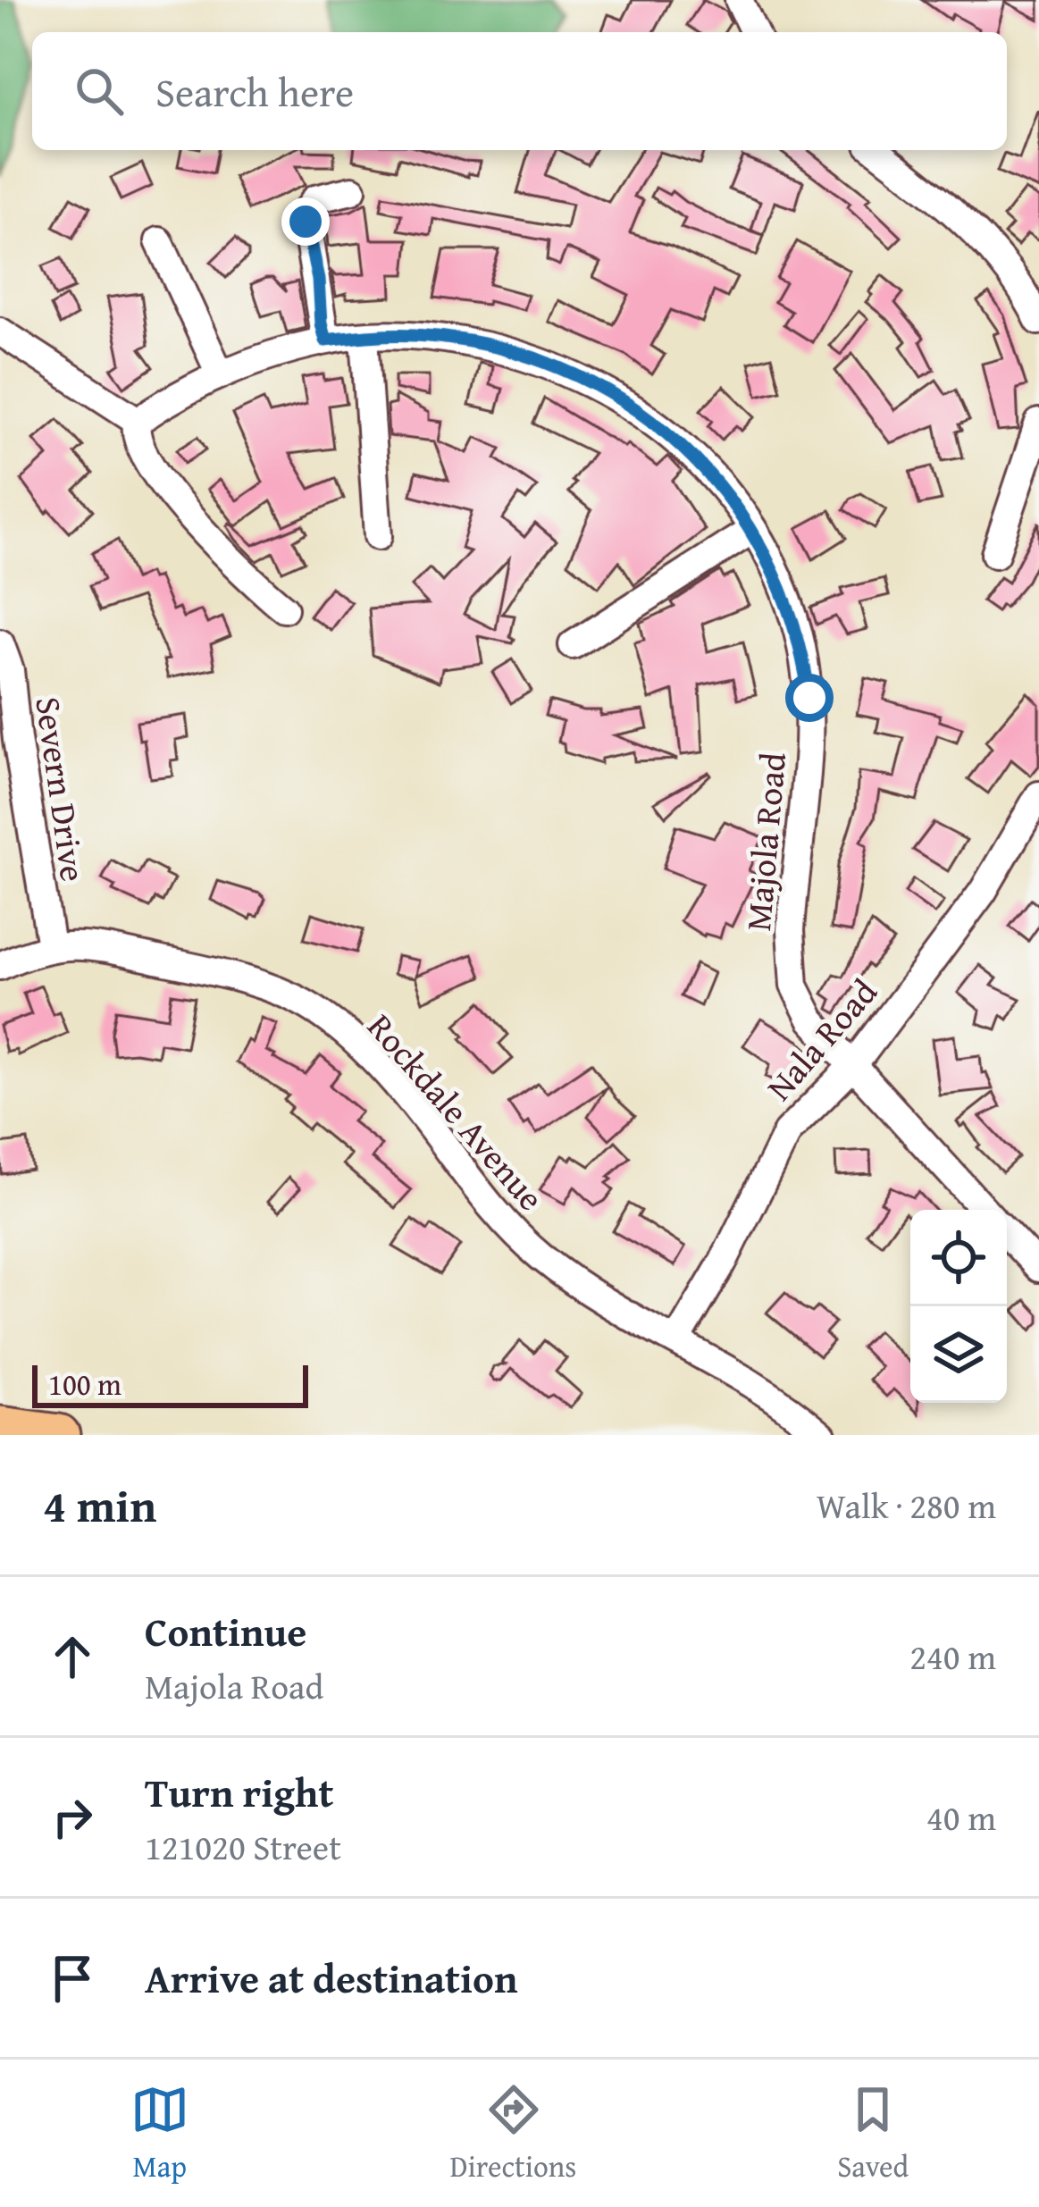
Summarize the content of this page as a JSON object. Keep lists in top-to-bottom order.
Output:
{
  "streets": {
    "street": [
      "Severn Drive",
      "Majola Road",
      "Nala Road",
      "Rockdale Avenue"
    ]
  },
  "crossings": [
    ["Severn Drive", "Rockdale Avenue"],
    ["Majola Road", "Nala Road"],
    ["Nala Road", "Rockdale Avenue"]
  ],
  "scale_bar": "100 m",
  "page": {
    "search": "Search here",
    "scale": "100 m",
    "heading": ["4 min", "Walk · 280 m"],
    "list": [
      ["Continue", "Majola Road", "240 m"],
      ["Turn right", "121020 Street", "40 m"],
      "Arrive at destination"
    ],
    "nav": ["Map", "Directions", "Saved"]
  }
}
